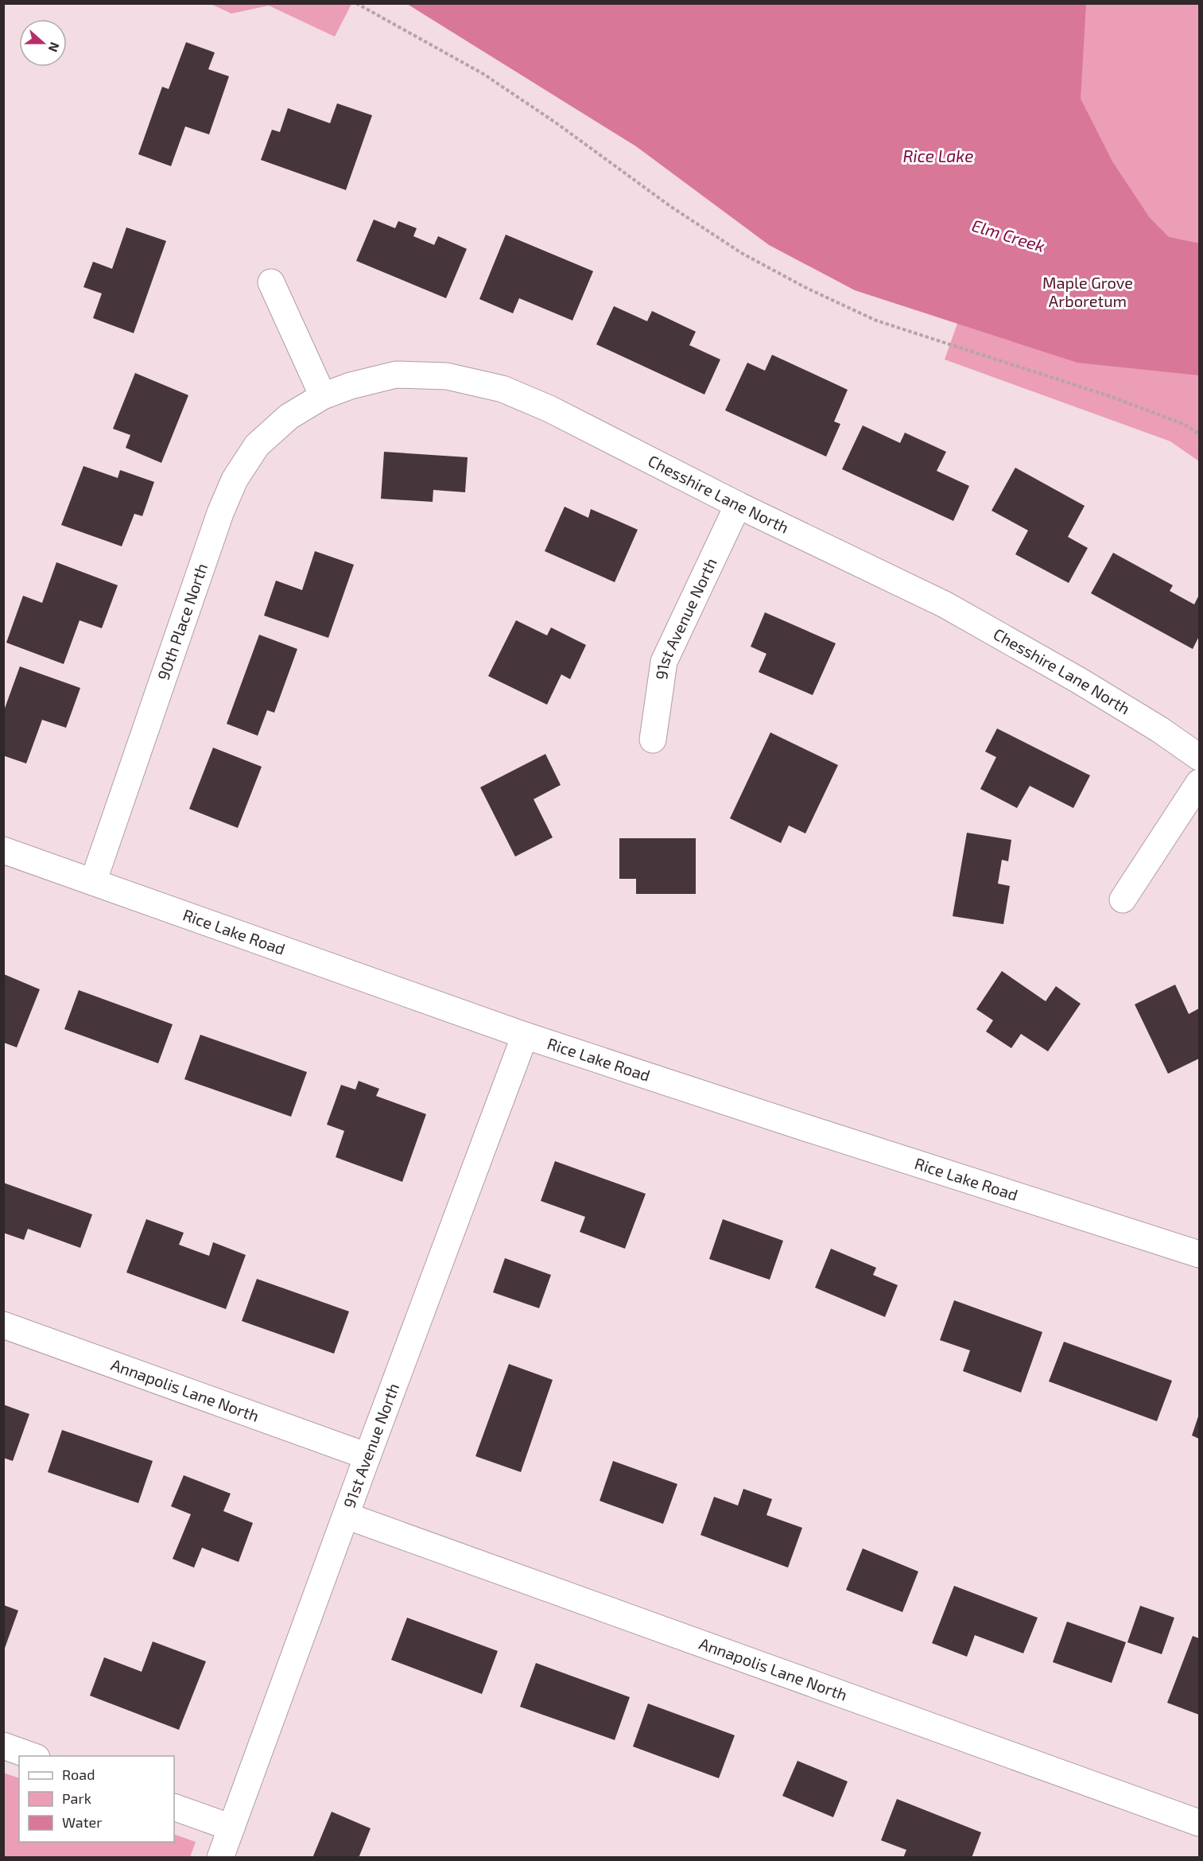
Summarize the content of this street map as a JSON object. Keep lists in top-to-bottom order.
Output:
{
  "streets": {
    "street": [
      "Chesshire Lane North",
      "91st Avenue North",
      "90th Place North",
      "Rice Lake Road",
      "Annapolis Lane North"
    ]
  },
  "crossings": [
    ["Chesshire Lane North", "91st Avenue North"],
    ["Chesshire Lane North", "90th Place North"],
    ["91st Avenue North", "Rice Lake Road"],
    ["91st Avenue North", "Annapolis Lane North"],
    ["90th Place North", "Rice Lake Road"]
  ],
  "water": ["Rice Lake", "Elm Creek"],
  "parks": ["Maple Grove Arboretum"],
  "legend": ["Road", "Park", "Water"],
  "north": "right"
}
